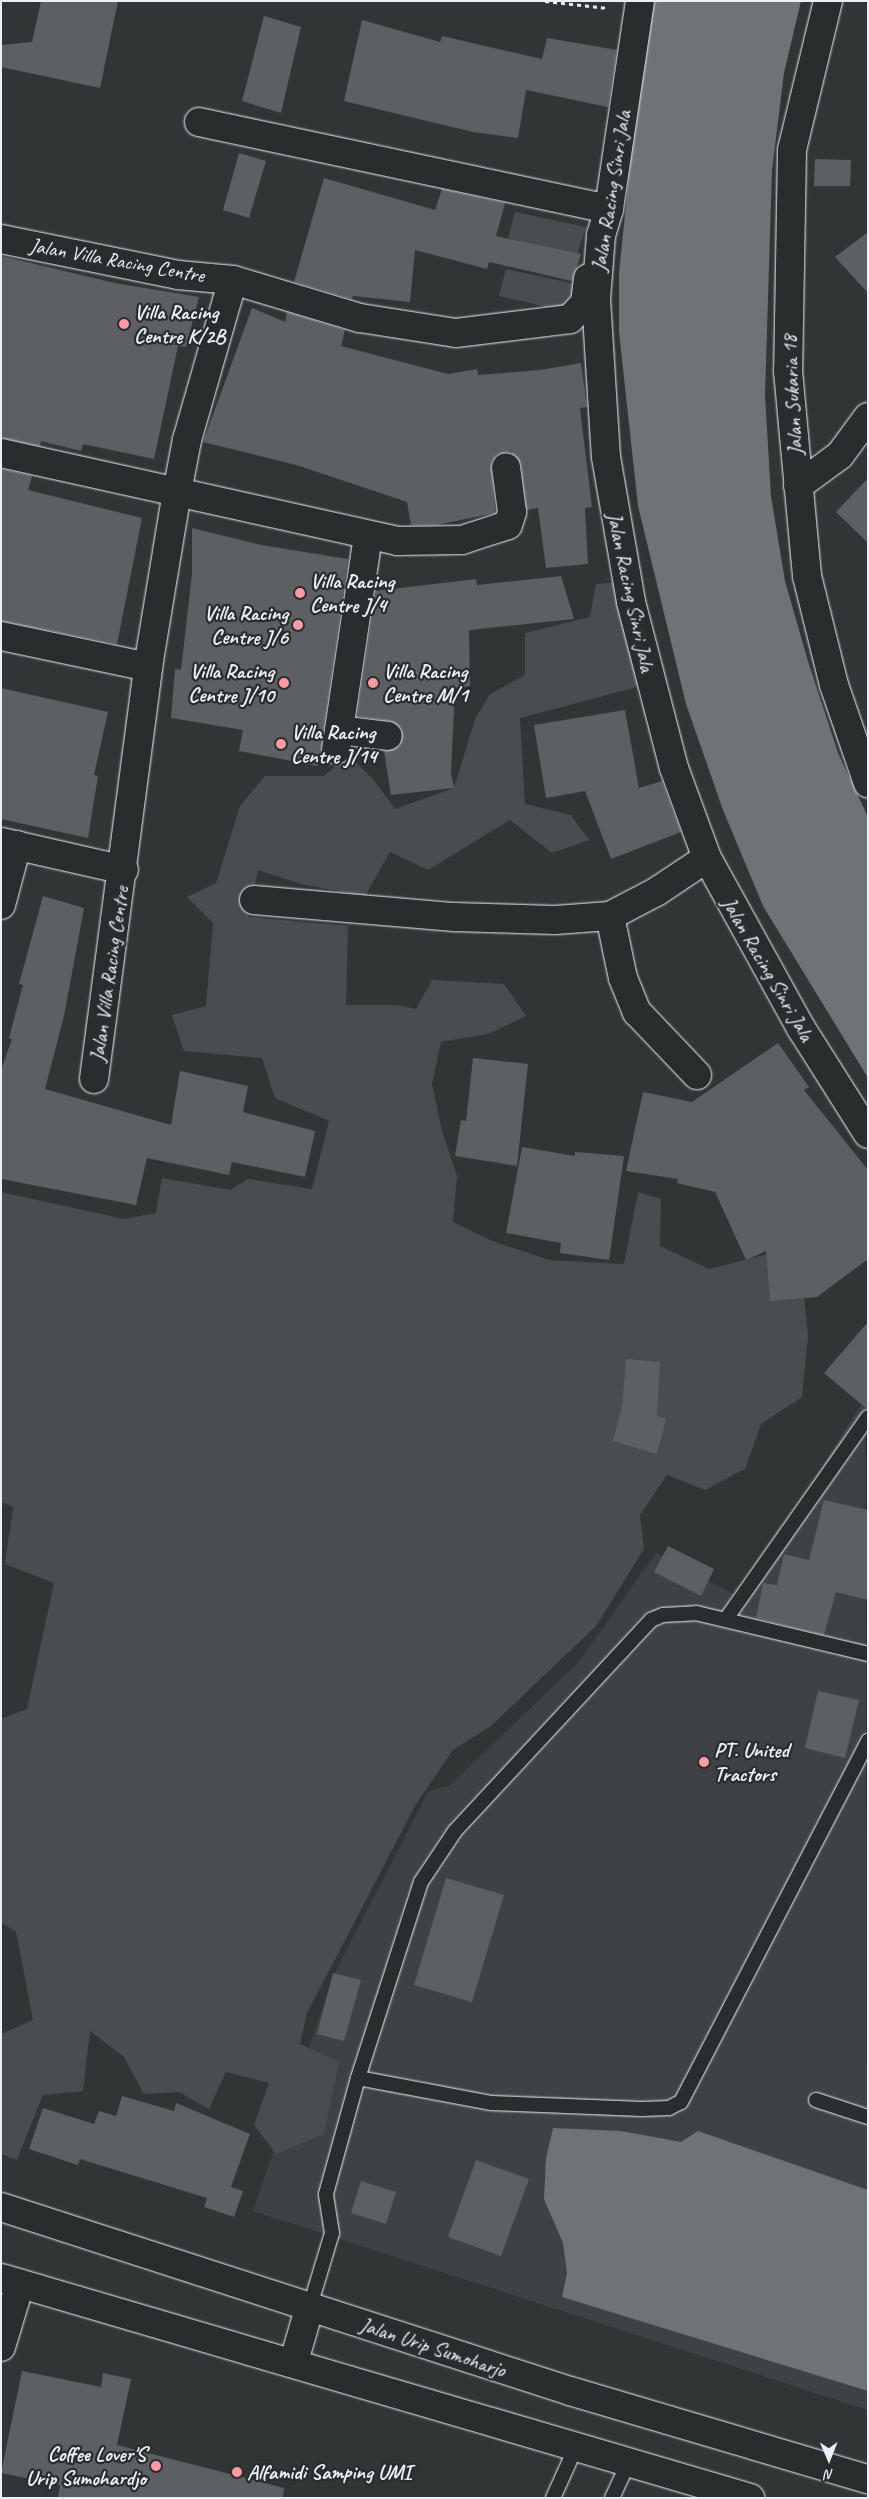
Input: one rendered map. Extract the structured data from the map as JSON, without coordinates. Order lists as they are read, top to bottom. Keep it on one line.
{"streets":{"main road":["Jalan Racing Sinri Jala","Jalan Villa Racing Centre","Jalan Sukaria 18","Jalan Urip Sumoharjo"]},"places":["Villa Racing Centre K/2B","Villa Racing Centre J/4","Villa Racing Centre J/6","Villa Racing Centre J/10","Villa Racing Centre M/1","Villa Racing Centre J/14","PT. United Tractors","Coffee Lover'S Urip Sumohardjo","Alfamidi Samping UMI"],"north":"bottom"}
